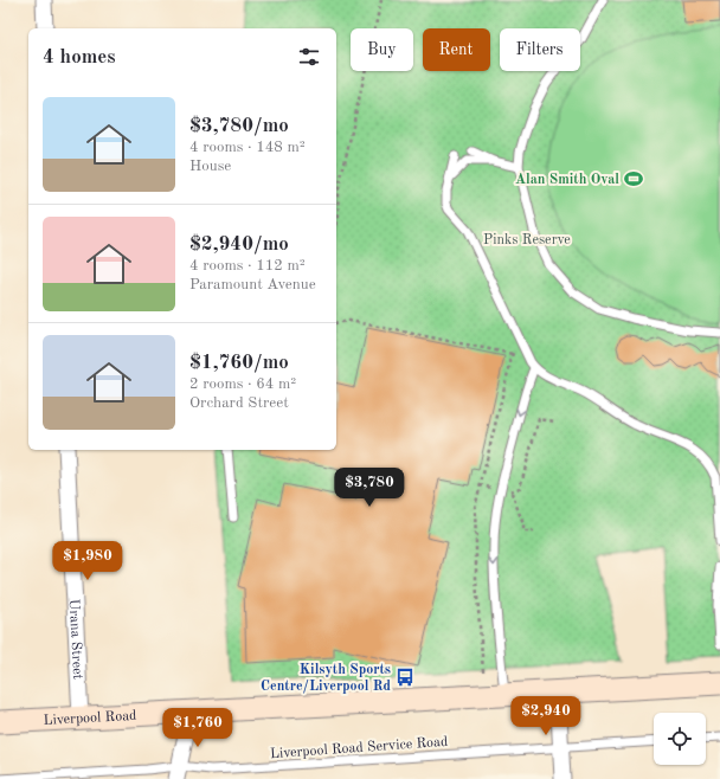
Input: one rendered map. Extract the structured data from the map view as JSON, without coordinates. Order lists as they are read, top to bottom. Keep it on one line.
{"streets":{"main road":["Liverpool Road"],"street":["Urana Street"],"lane":["Liverpool Road Service Road"]},"crossings":[["Urana Street","Liverpool Road"]],"parks":["Pinks Reserve"],"places":{"sports":["Alan Smith Oval"],"bus stop":["Kilsyth Sports Centre/Liverpool Rd"]},"page":{"chip":["Buy","Rent","Filters"],"heading":"4 homes","list":[{"name":"$3,780/mo","note":"4 rooms · 148 m² · House"},{"name":"$2,940/mo","note":"4 rooms · 112 m² · Paramount Avenue"},{"name":"$1,760/mo","note":"2 rooms · 64 m² · Orchard Street"}],"price":["$3,780","$1,980","$2,940","$1,760"]}}
